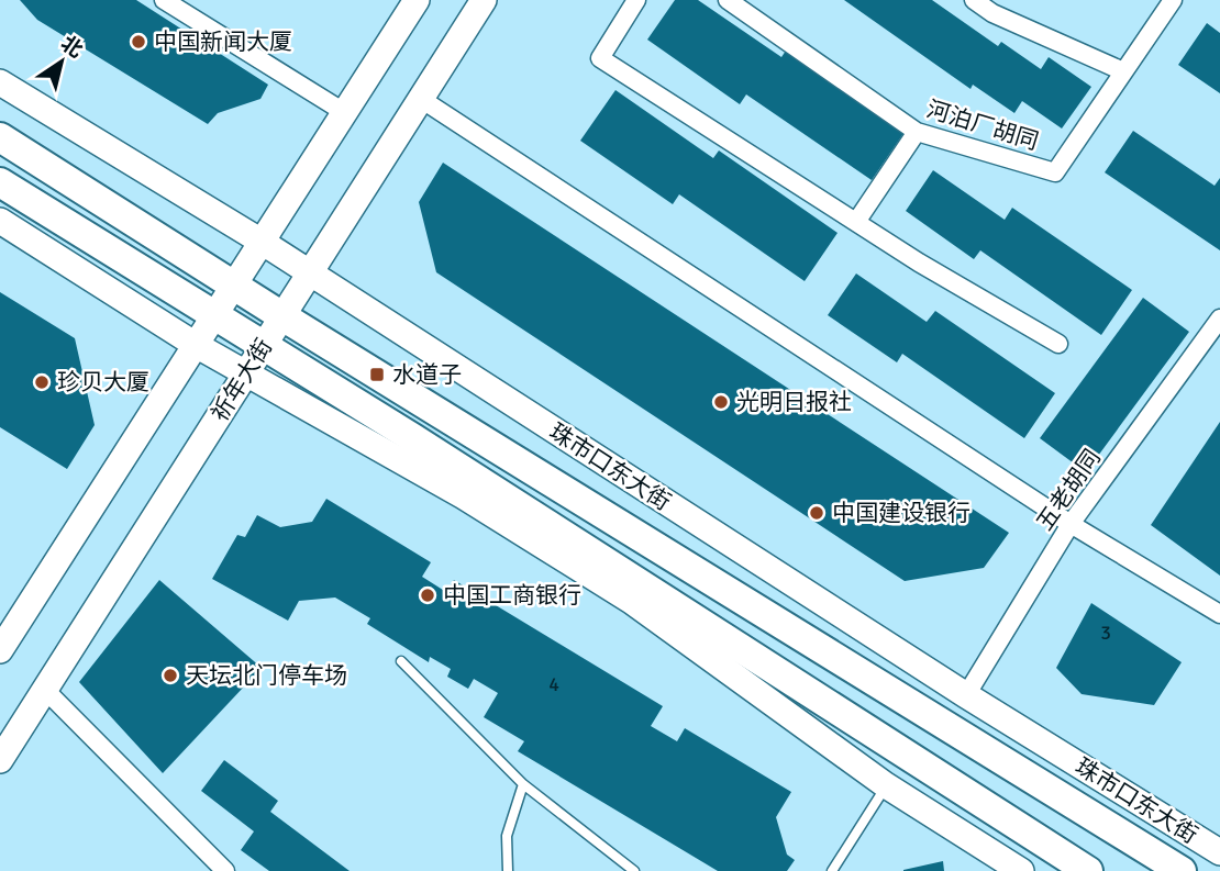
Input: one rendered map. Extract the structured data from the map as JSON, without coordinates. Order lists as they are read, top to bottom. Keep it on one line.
{"streets":{"main road":["珠市口东大街"],"street":["河泊厂胡同","祈年大街","五老胡同"]},"crossings":[["祈年大街","珠市口东大街"],["珠市口东大街","五老胡同"]],"places":{"other":["中国新闻大厦","珍贝大厦","光明日报社","中国建设银行","中国工商银行","天坛北门停车场"],"transit":["水道子"]},"house_numbers":["3","4"],"north":"top right"}
